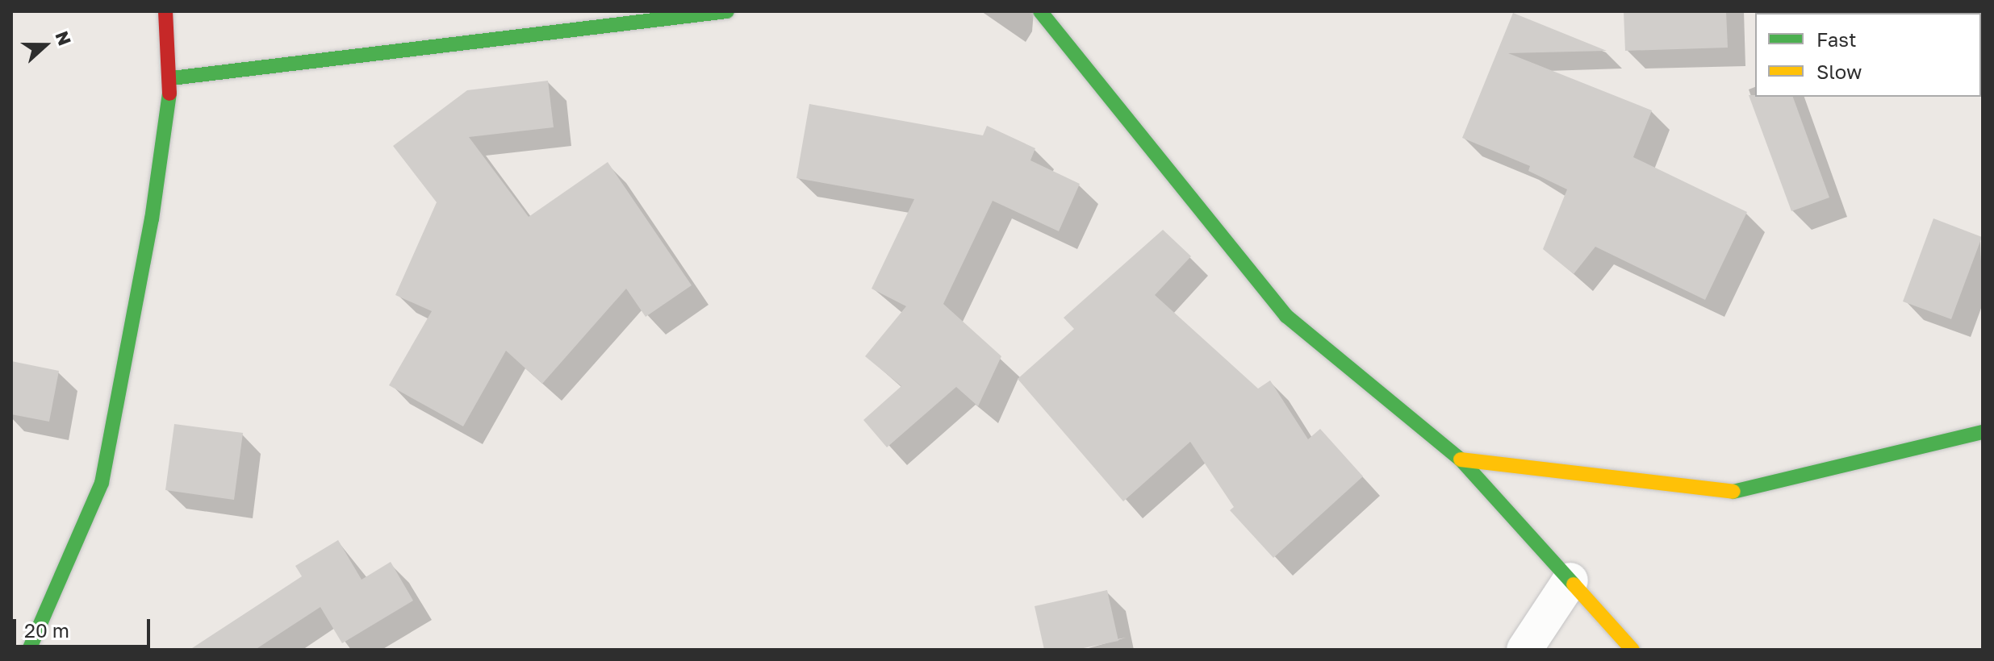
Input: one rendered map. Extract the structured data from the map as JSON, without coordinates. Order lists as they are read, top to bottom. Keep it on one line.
{"legend":["Fast","Slow"],"scale_bar":"20 m","north":"right"}
